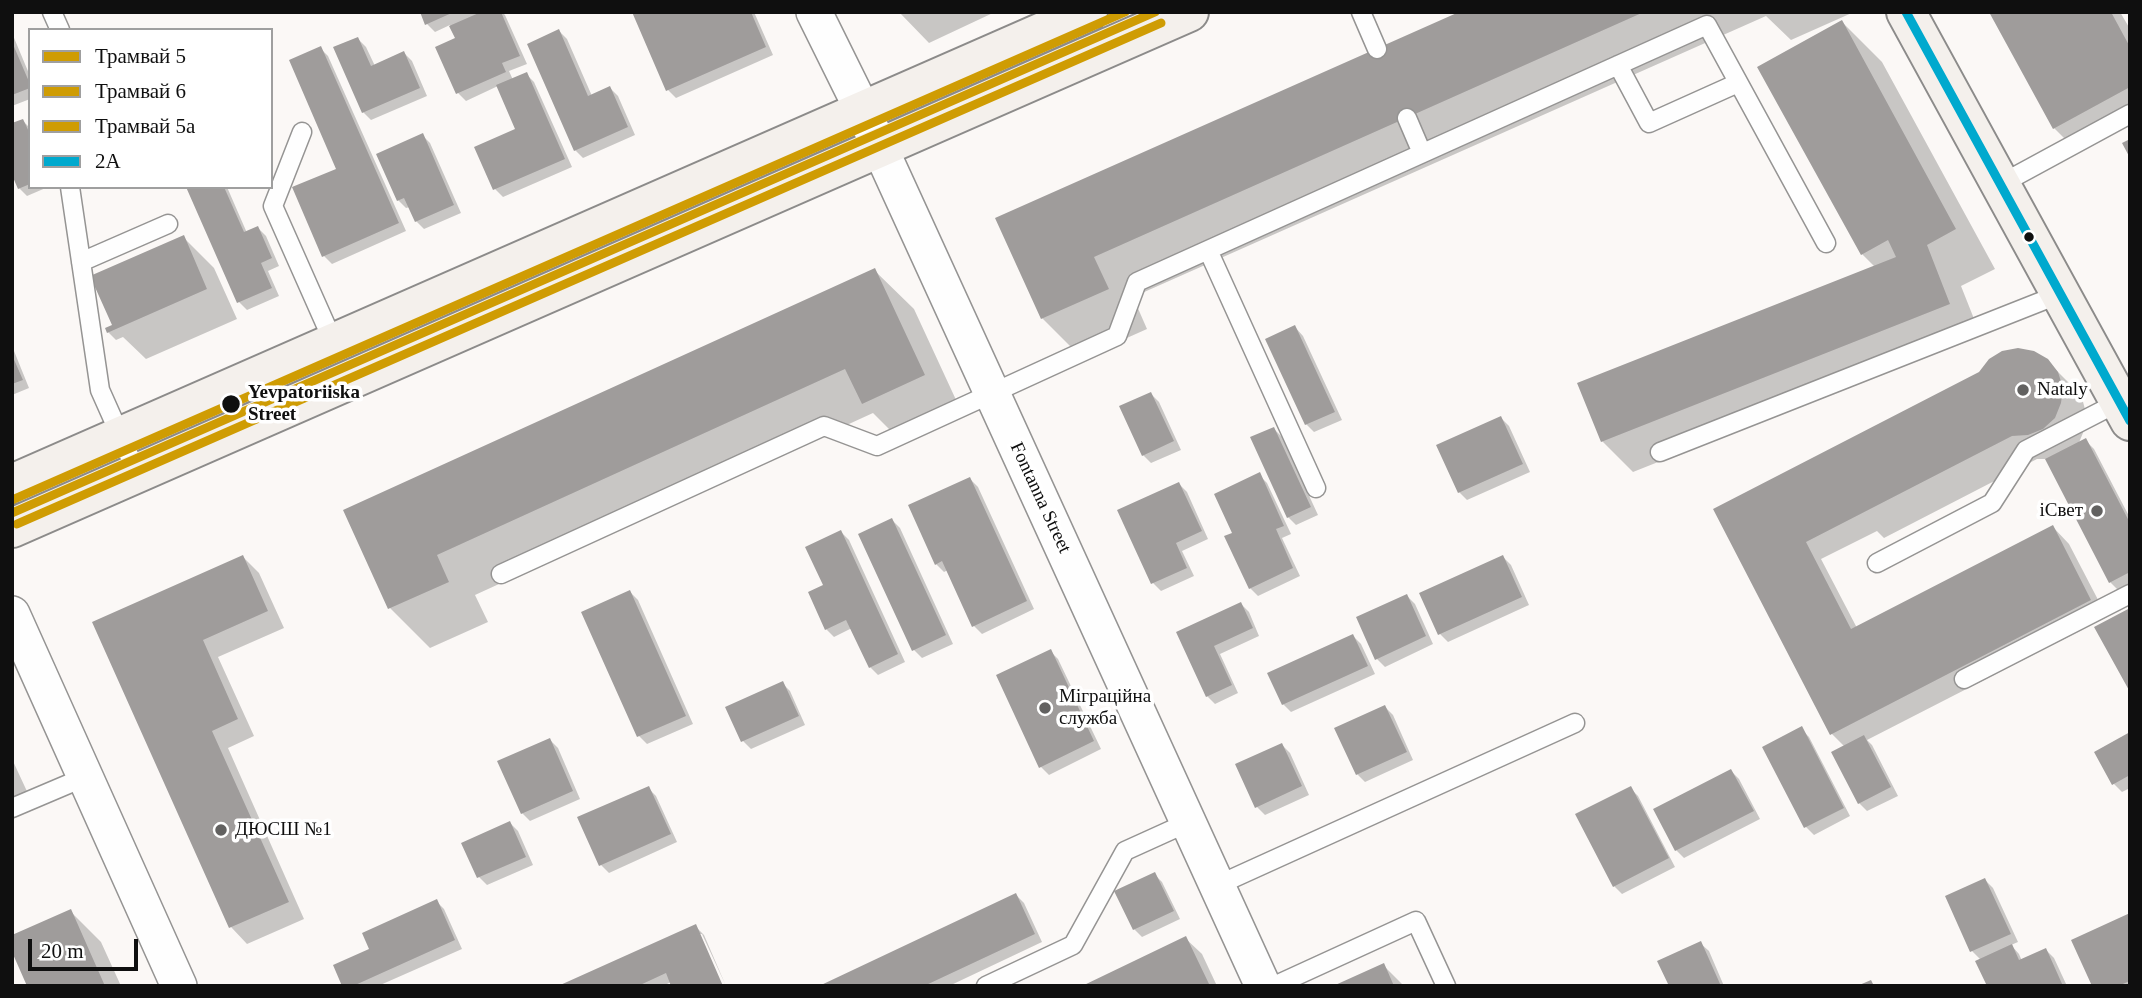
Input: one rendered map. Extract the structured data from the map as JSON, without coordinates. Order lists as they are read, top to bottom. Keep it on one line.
{"streets":{"street":["Fontanna Street"]},"places":["Nataly","Yevpatoriiska Street","iСвет","Міграційна служба","ДЮСШ №1"],"lines":["tram line 5","tram line 5а","transit line 2А","tram line 6"],"legend":["Трамвай 5","Трамвай 6","Трамвай 5а","2А"],"scale_bar":"20 m"}
